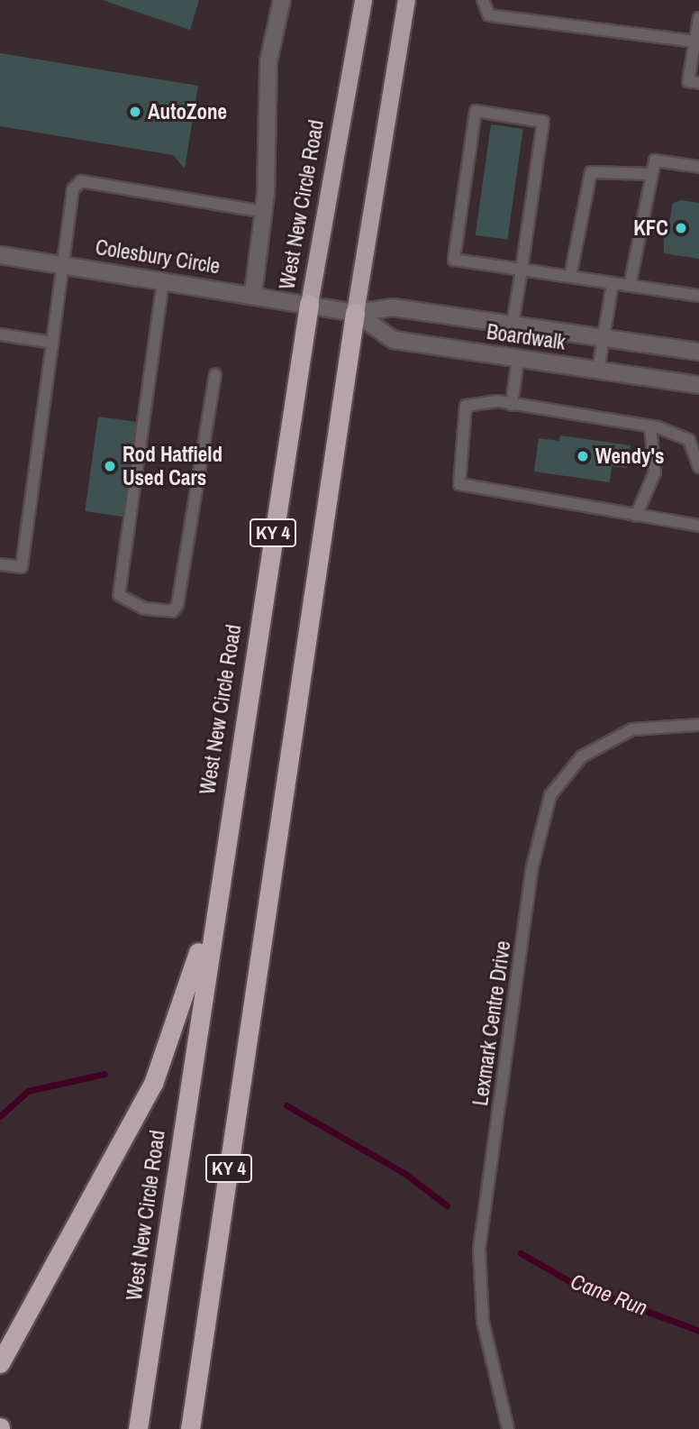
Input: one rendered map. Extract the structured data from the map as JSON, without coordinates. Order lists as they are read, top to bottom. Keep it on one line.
{"streets":{"highway":["West New Circle Road","KY 4"],"street":["Colesbury Circle","Boardwalk"],"lane":["Lexmark Centre Drive"]},"crossings":[["West New Circle Road","Colesbury Circle"],["West New Circle Road","Boardwalk"],["Colesbury Circle","Boardwalk"],["Boardwalk","KY 4"]],"water":["Cane Run"],"places":["AutoZone","KFC","Wendy's","Rod Hatfield Used Cars"]}
